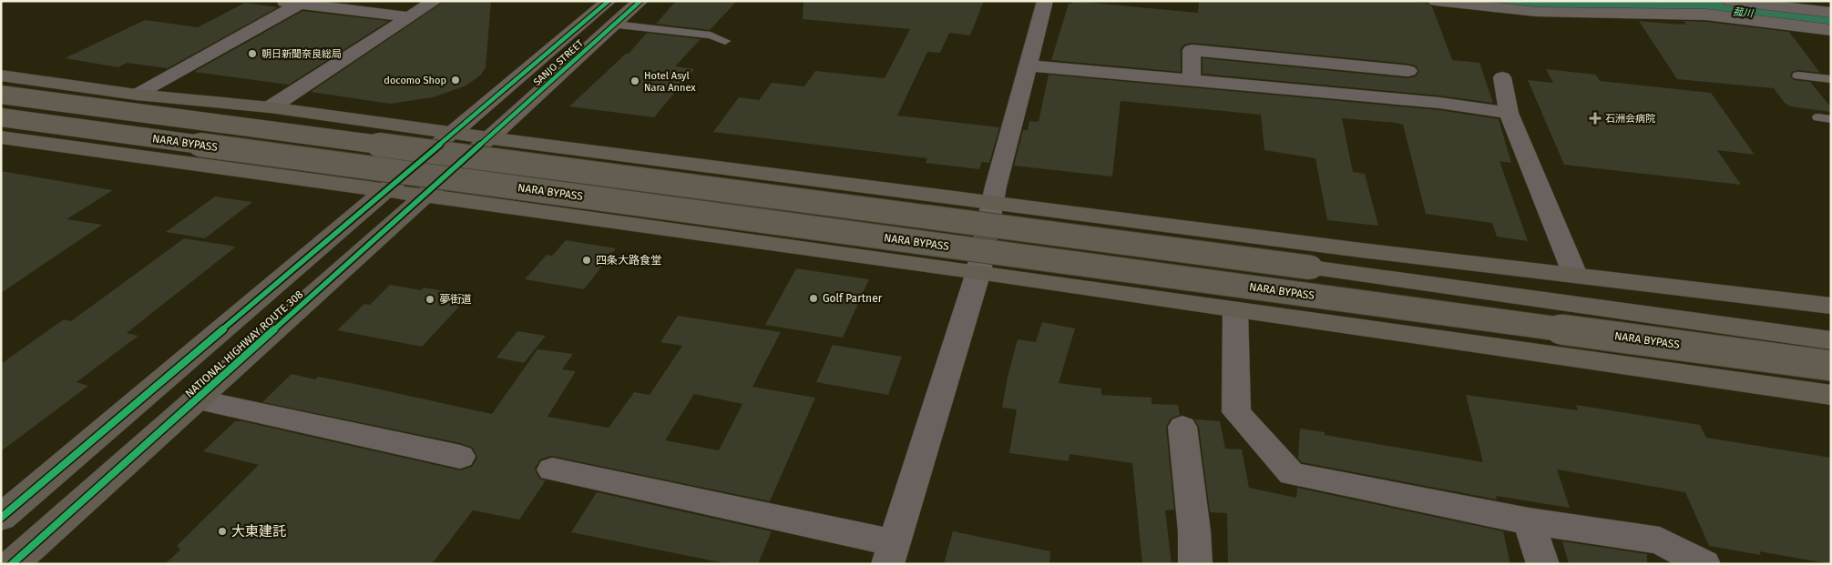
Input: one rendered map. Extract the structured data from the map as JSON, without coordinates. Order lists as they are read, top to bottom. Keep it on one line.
{"streets":{"highway":["NARA BYPASS","NATIONAL HIGHWAY ROUTE 308"],"main road":["SANJO STREET"]},"crossings":[["SANJO STREET","NATIONAL HIGHWAY ROUTE 308"]],"water":["菰川"],"places":{"other":["朝日新聞奈良総局","docomo Shop","Hotel Asyl Nara Annex","四条大路食堂","Golf Partner","夢街道","大東建託"],"health":["石洲会病院"]}}
